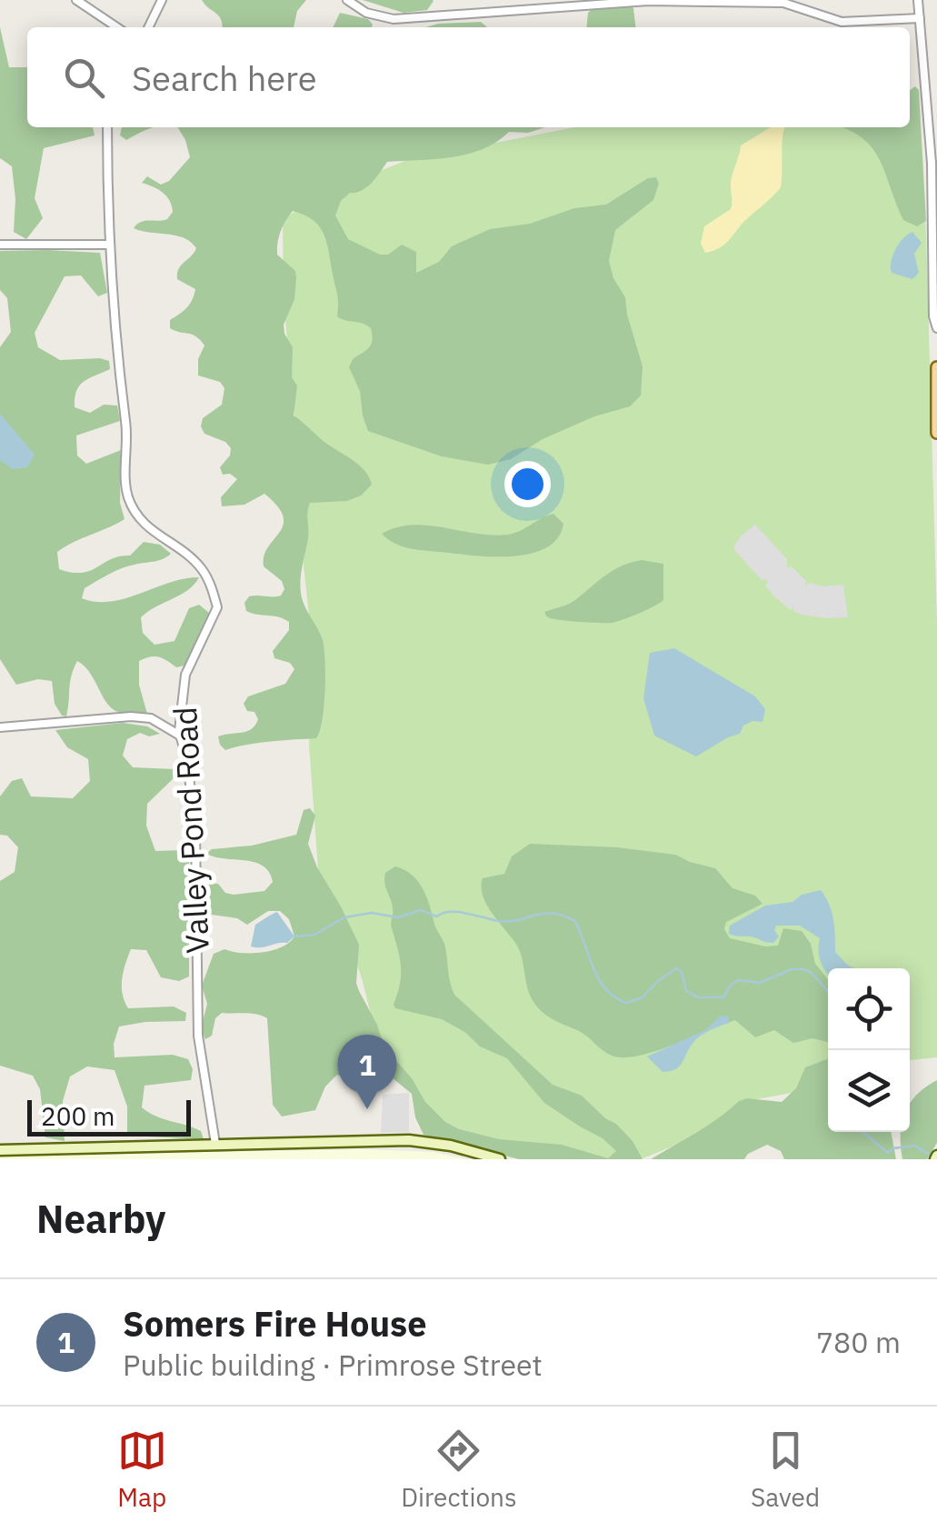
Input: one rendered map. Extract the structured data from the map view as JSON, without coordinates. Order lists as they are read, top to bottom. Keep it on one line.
{"streets":{"street":["Valley Pond Road"]},"scale_bar":"200 m","page":{"search":"Search here","pins":"1","scale":"200 m","heading":"Nearby","list":[{"mark":"1","name":"Somers Fire House","note":"Public building · Primrose Street","value":"780 m"}],"nav":["Map","Directions","Saved"]}}
